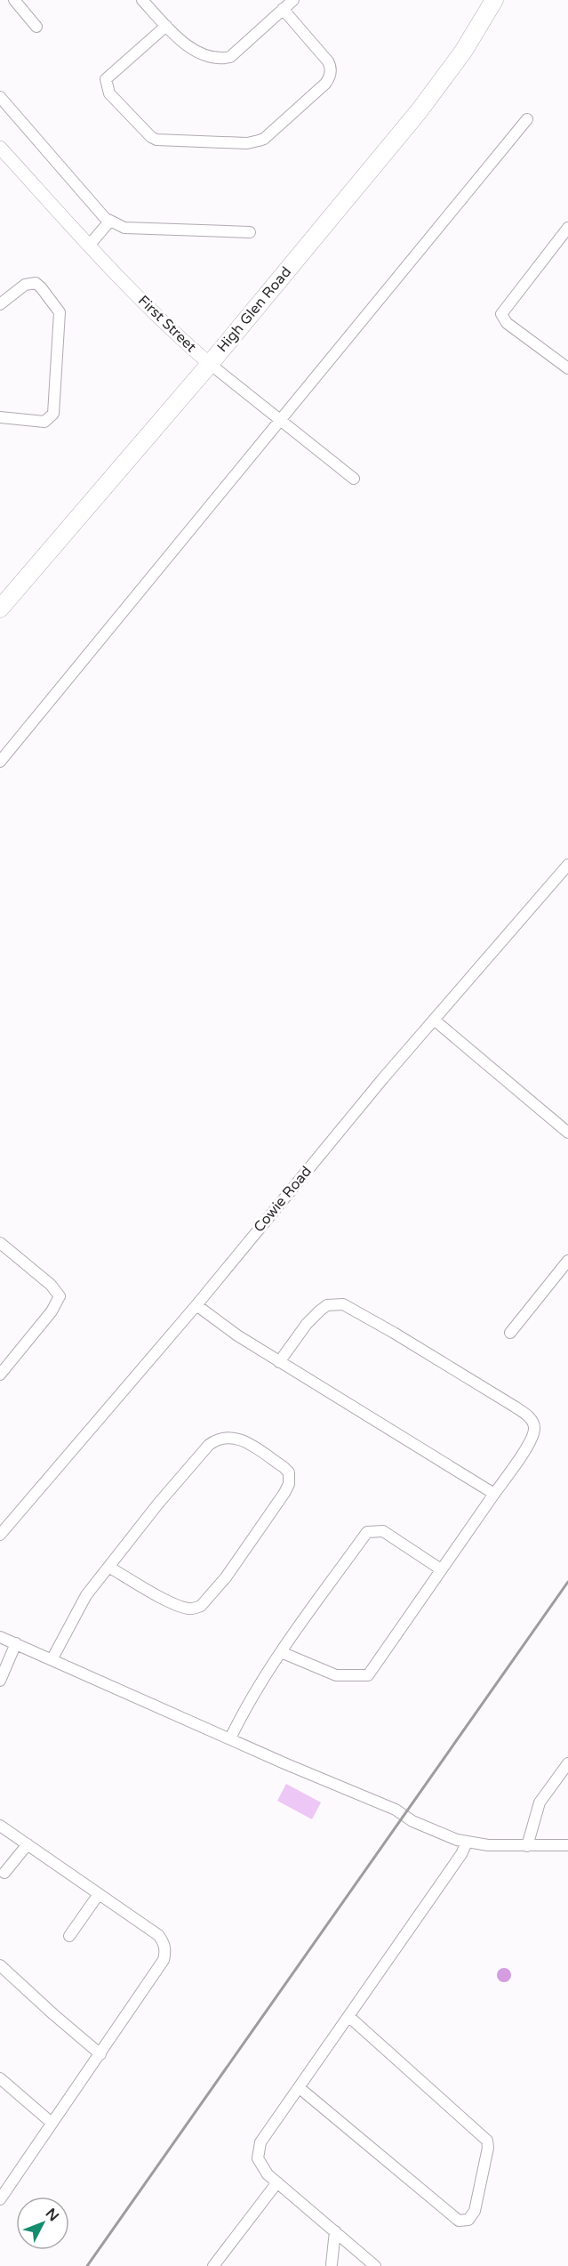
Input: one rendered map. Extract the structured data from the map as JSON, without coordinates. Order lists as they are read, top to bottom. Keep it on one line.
{"streets":{"main road":["High Glen Road"],"street":["First Street","Cowie Road"]},"crossings":[["High Glen Road","First Street"]],"north":"top right"}
